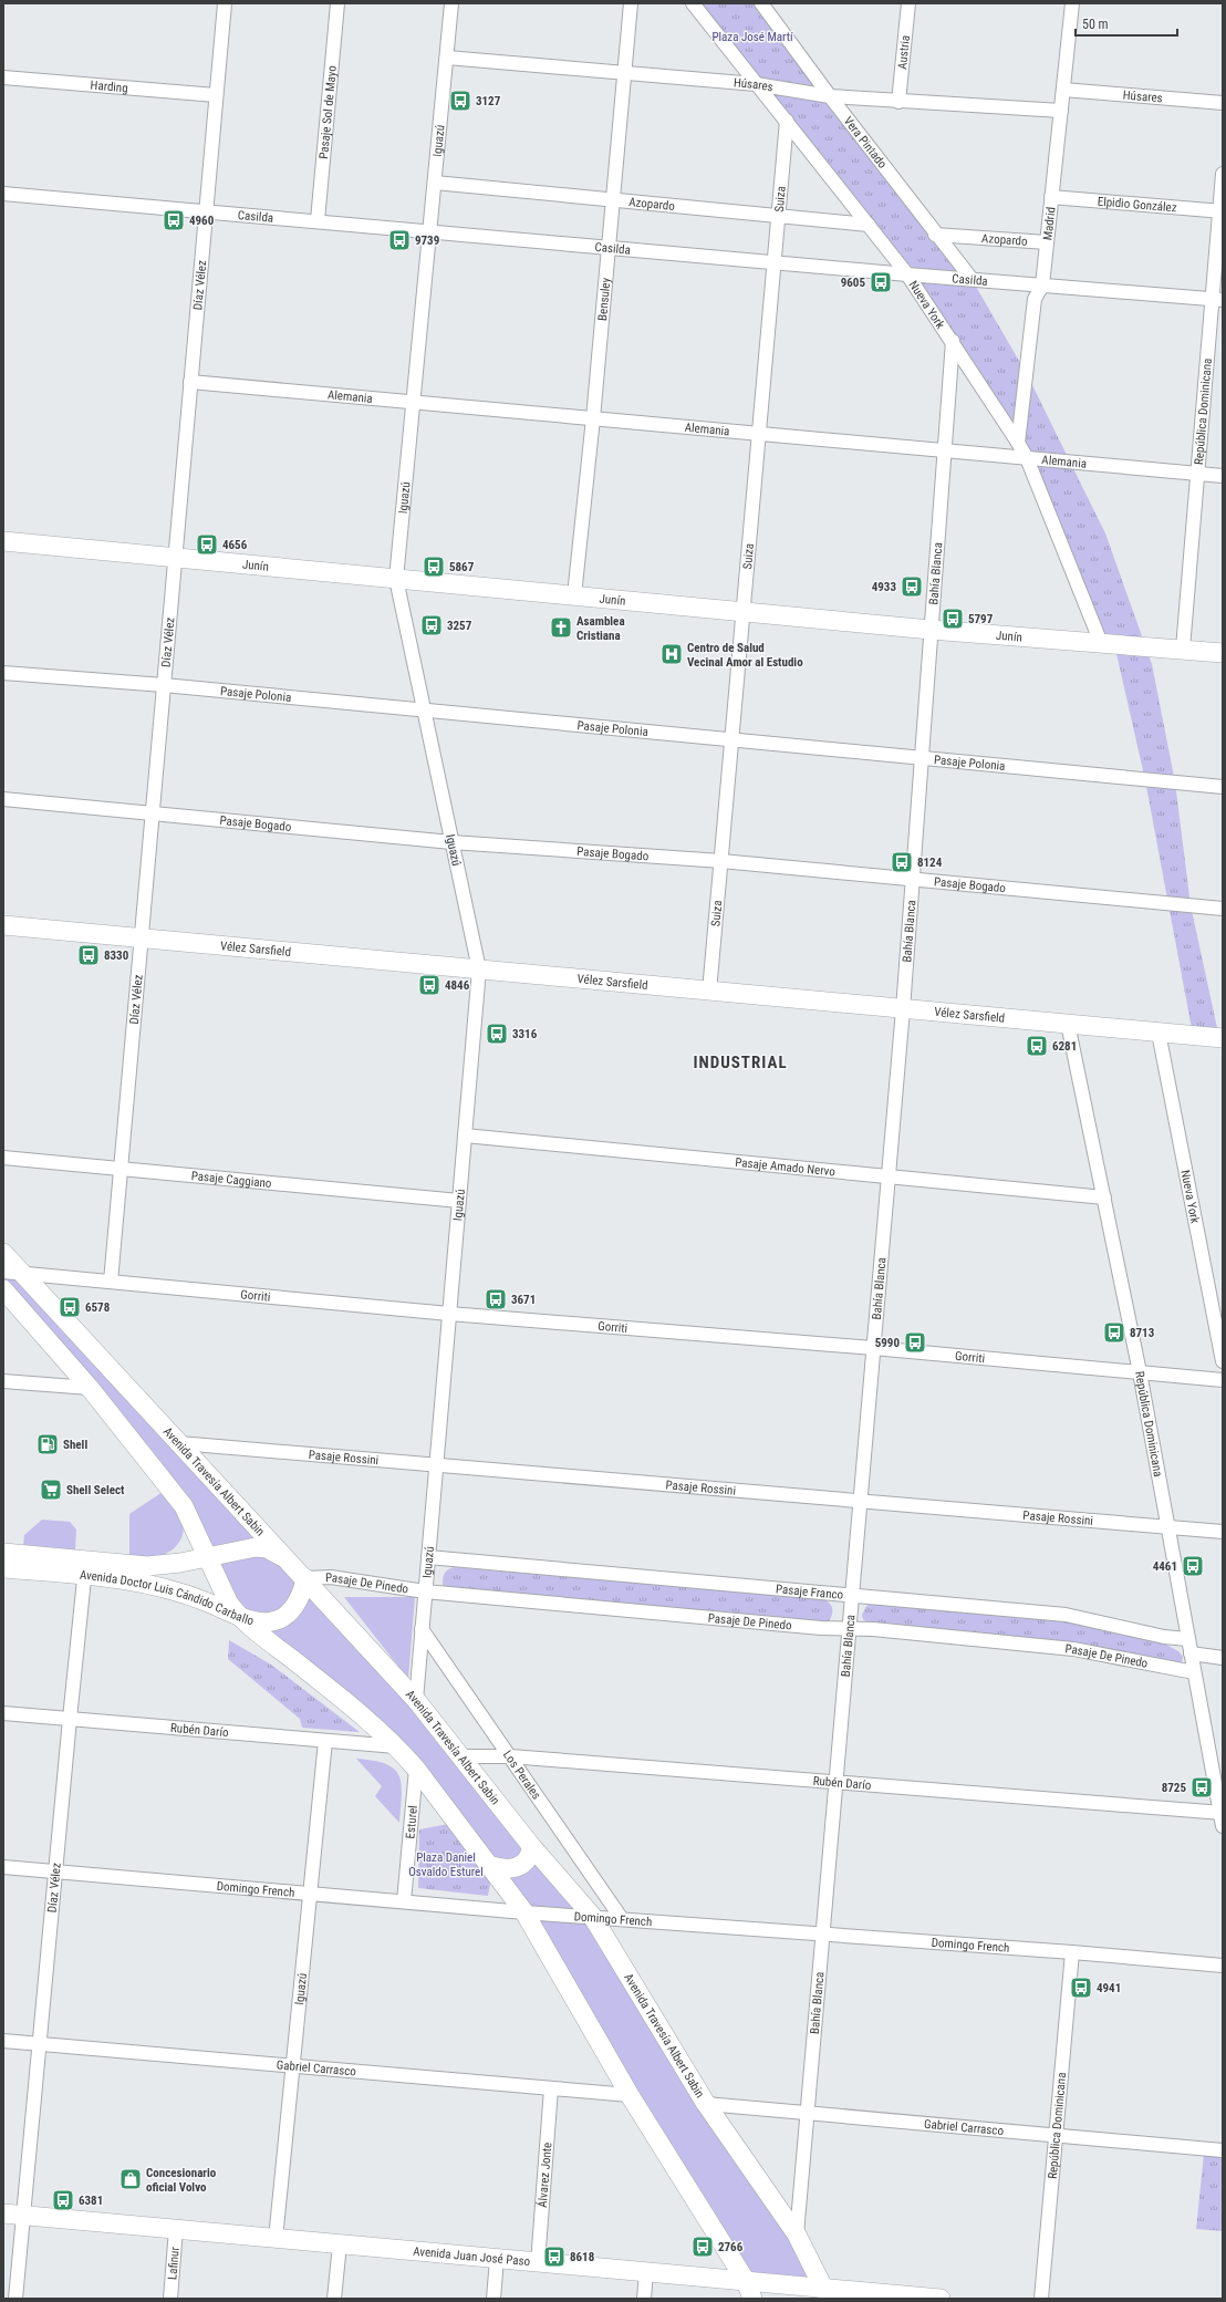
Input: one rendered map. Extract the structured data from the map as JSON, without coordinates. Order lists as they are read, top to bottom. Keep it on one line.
{"streets":{"main road":["Junín","Vélez Sarsfield","Avenida Travesía Albert Sabin","Avenida Doctor Luis Cándido Carballo","Avenida Juan José Paso"],"street":["Austria","Húsares","Harding","Pasaje Sol de Mayo","Iguazú","Vera Pintado","Suiza","Azopardo","Elpidio González","Casilda","Madrid","Díaz Vélez","Bensuley","Nueva York","Alemania","República Dominicana","Bahía Blanca","Pasaje Polonia","Pasaje Bogado","Pasaje Amado Nervo","Pasaje Caggiano","Gorriti","Pasaje Rossini","Pasaje De Pinedo","Pasaje Franco","Rubén Darío","Los Perales","Esturel","Domingo French","Gabriel Carrasco","Álvarez Jonte","Lafinur"]},"crossings":[["Austria","Húsares"],["Húsares","Iguazú"],["Húsares","Vera Pintado"],["Húsares","Madrid"],["Húsares","Bensuley"],["Húsares","Nueva York"],["Harding","Díaz Vélez"],["Pasaje Sol de Mayo","Casilda"],["Iguazú","Azopardo"],["Iguazú","Casilda"],["Iguazú","Alemania"],["Iguazú","Junín"],["Iguazú","Pasaje Polonia"],["Iguazú","Pasaje Bogado"],["Iguazú","Vélez Sarsfield"],["Iguazú","Pasaje Amado Nervo"],["Iguazú","Pasaje Caggiano"],["Iguazú","Gorriti"],["Iguazú","Pasaje Rossini"],["Iguazú","Avenida Travesía Albert Sabin"],["Iguazú","Pasaje De Pinedo"],["Iguazú","Pasaje Franco"],["Iguazú","Rubén Darío"],["Iguazú","Los Perales"],["Iguazú","Domingo French"],["Iguazú","Gabriel Carrasco"],["Iguazú","Avenida Juan José Paso"],["Vera Pintado","Azopardo"],["Vera Pintado","Casilda"],["Suiza","Azopardo"],["Suiza","Casilda"],["Suiza","Nueva York"],["Suiza","Alemania"],["Suiza","Junín"],["Suiza","Pasaje Polonia"],["Suiza","Pasaje Bogado"],["Suiza","Vélez Sarsfield"],["Azopardo","Madrid"],["Azopardo","Bensuley"],["Azopardo","Nueva York"],["Elpidio González","Madrid"],["Elpidio González","República Dominicana"],["Casilda","Madrid"],["Casilda","Díaz Vélez"],["Casilda","Bensuley"],["Casilda","Nueva York"],["Casilda","República Dominicana"],["Madrid","Nueva York"],["Díaz Vélez","Alemania"],["Díaz Vélez","Junín"],["Díaz Vélez","Pasaje Polonia"],["Díaz Vélez","Pasaje Bogado"],["Díaz Vélez","Vélez Sarsfield"],["Díaz Vélez","Pasaje Caggiano"],["Díaz Vélez","Gorriti"],["Díaz Vélez","Avenida Doctor Luis Cándido Carballo"],["Díaz Vélez","Rubén Darío"],["Díaz Vélez","Domingo French"],["Díaz Vélez","Gabriel Carrasco"],["Díaz Vélez","Avenida Juan José Paso"],["Bensuley","Alemania"],["Bensuley","Junín"],["Nueva York","Alemania"],["Nueva York","Junín"],["Nueva York","Bahía Blanca"],["Nueva York","Vélez Sarsfield"],["Alemania","República Dominicana"],["Alemania","Bahía Blanca"],["República Dominicana","Junín"],["República Dominicana","Vélez Sarsfield"],["República Dominicana","Pasaje Amado Nervo"],["República Dominicana","Gorriti"],["República Dominicana","Pasaje Rossini"],["República Dominicana","Pasaje De Pinedo"],["República Dominicana","Pasaje Franco"],["República Dominicana","Rubén Darío"],["República Dominicana","Domingo French"],["República Dominicana","Gabriel Carrasco"],["Junín","Bahía Blanca"],["Bahía Blanca","Pasaje Polonia"],["Bahía Blanca","Pasaje Bogado"],["Bahía Blanca","Vélez Sarsfield"],["Bahía Blanca","Pasaje Amado Nervo"],["Bahía Blanca","Gorriti"],["Bahía Blanca","Pasaje Rossini"],["Bahía Blanca","Avenida Travesía Albert Sabin"],["Bahía Blanca","Pasaje De Pinedo"],["Bahía Blanca","Pasaje Franco"],["Bahía Blanca","Rubén Darío"],["Bahía Blanca","Domingo French"],["Bahía Blanca","Gabriel Carrasco"],["Gorriti","Avenida Travesía Albert Sabin"],["Pasaje Rossini","Avenida Travesía Albert Sabin"],["Avenida Travesía Albert Sabin","Pasaje De Pinedo"],["Avenida Travesía Albert Sabin","Avenida Doctor Luis Cándido Carballo"],["Avenida Travesía Albert Sabin","Rubén Darío"],["Avenida Travesía Albert Sabin","Domingo French"],["Avenida Travesía Albert Sabin","Gabriel Carrasco"],["Avenida Travesía Albert Sabin","Avenida Juan José Paso"],["Pasaje De Pinedo","Avenida Doctor Luis Cándido Carballo"],["Rubén Darío","Los Perales"],["Los Perales","Domingo French"],["Esturel","Domingo French"],["Gabriel Carrasco","Álvarez Jonte"],["Álvarez Jonte","Avenida Juan José Paso"],["Avenida Juan José Paso","Lafinur"]],"districts":["INDUSTRIAL"],"parks":["Plaza José Martí","Plaza Daniel Osvaldo Esturel"],"places":{"bus stop":["3127","4960","9739","9605","4656","5867","4933","5797","3257","8124","8330","4846","3316","6281","3671","6578","8713","5990","4461","8725","4941","6381","2766","8618"],"church":["Asamblea Cristiana"],"hospital":["Centro de Salud Vecinal Amor al Estudio"],"fuel station":["Shell"],"supermarket":["Shell Select"],"shop":["Concesionario oficial Volvo"]},"scale_bar":"50 m"}
